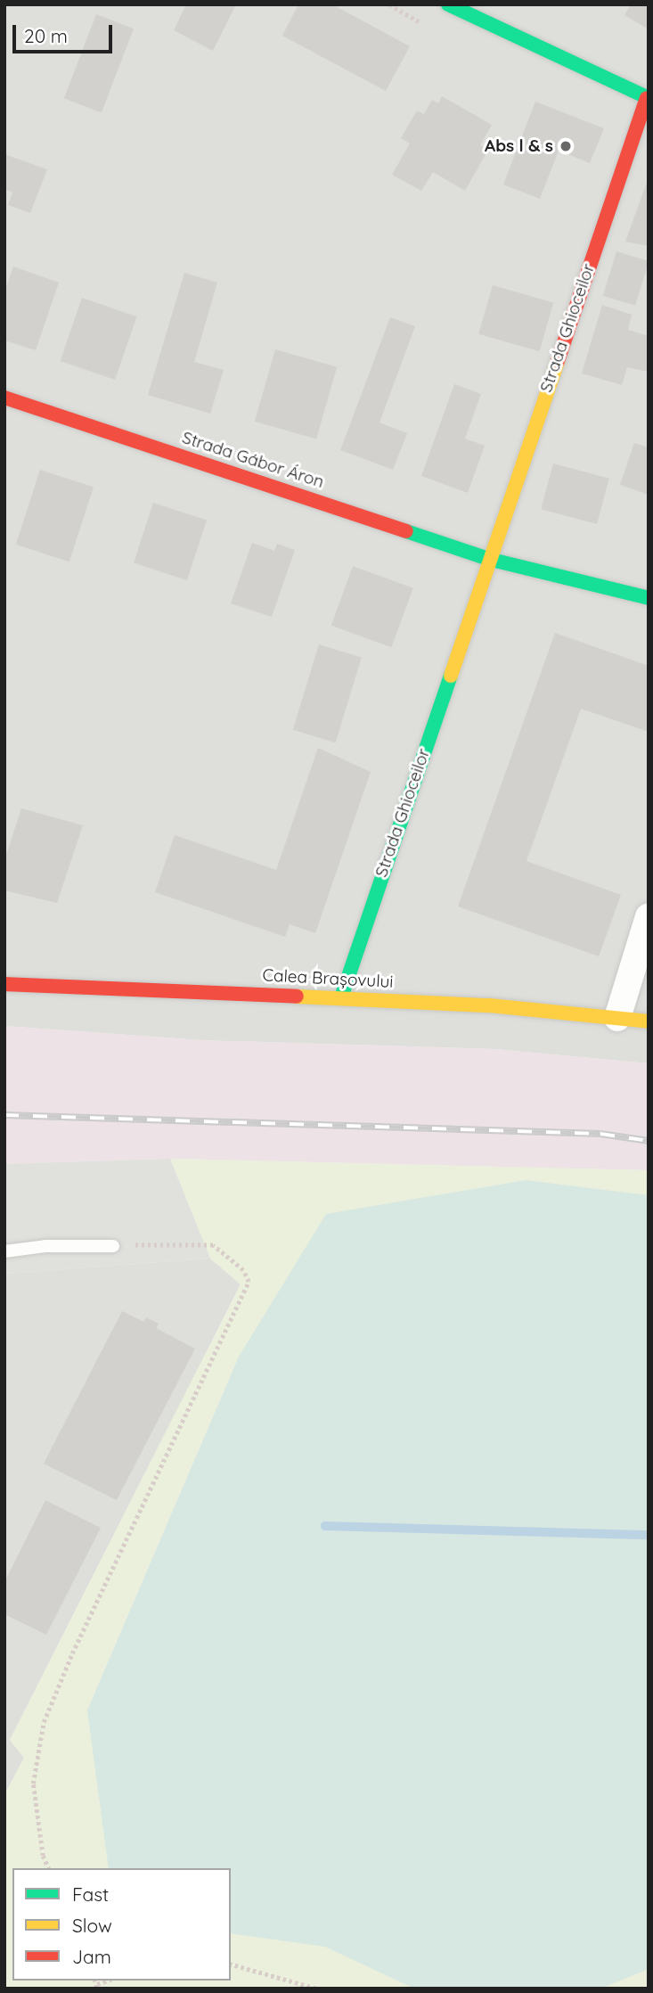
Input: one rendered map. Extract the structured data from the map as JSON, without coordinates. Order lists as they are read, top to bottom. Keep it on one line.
{"streets":{"street":["Strada Ghioceilor","Strada Gábor Áron","Calea Brașovului"]},"crossings":[["Strada Ghioceilor","Strada Gábor Áron"],["Strada Ghioceilor","Calea Brașovului"]],"places":["Abs l & s"],"legend":["Fast","Slow","Jam"],"scale_bar":"20 m"}
